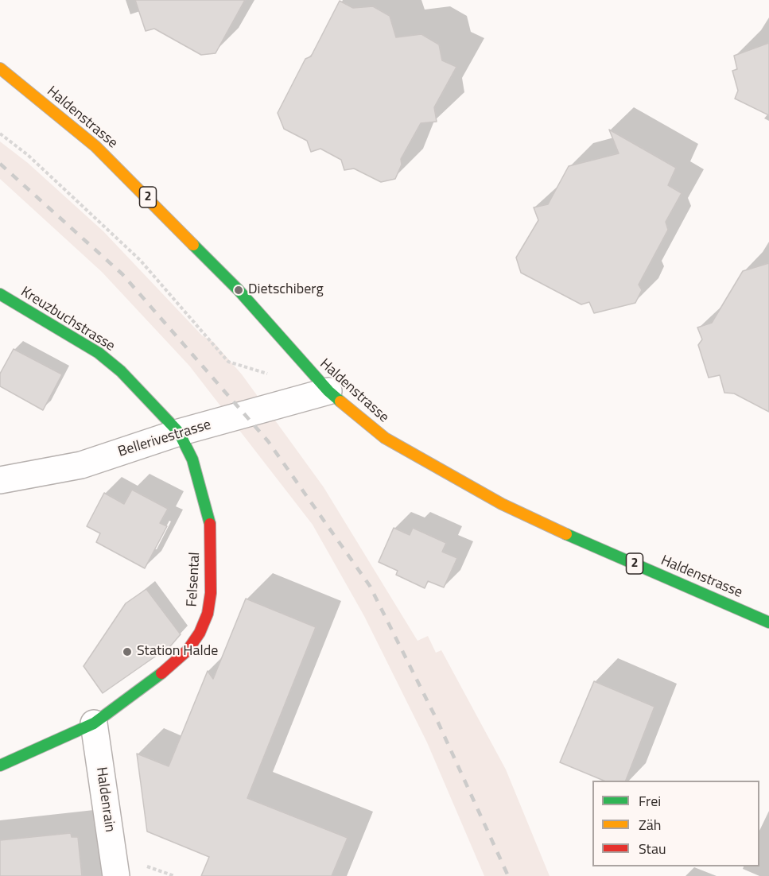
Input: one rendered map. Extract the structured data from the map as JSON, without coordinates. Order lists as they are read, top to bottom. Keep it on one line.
{"streets":{"main road":["Haldenstrasse","2","Kreuzbuchstrasse","Felsental"],"street":["Bellerivestrasse","Haldenrain"]},"crossings":[["Haldenstrasse","Bellerivestrasse"],["Kreuzbuchstrasse","Bellerivestrasse"],["Kreuzbuchstrasse","Felsental"],["Bellerivestrasse","Felsental"],["Felsental","Haldenrain"]],"places":["Dietschiberg","Station Halde"],"legend":["Frei","Zäh","Stau"]}
